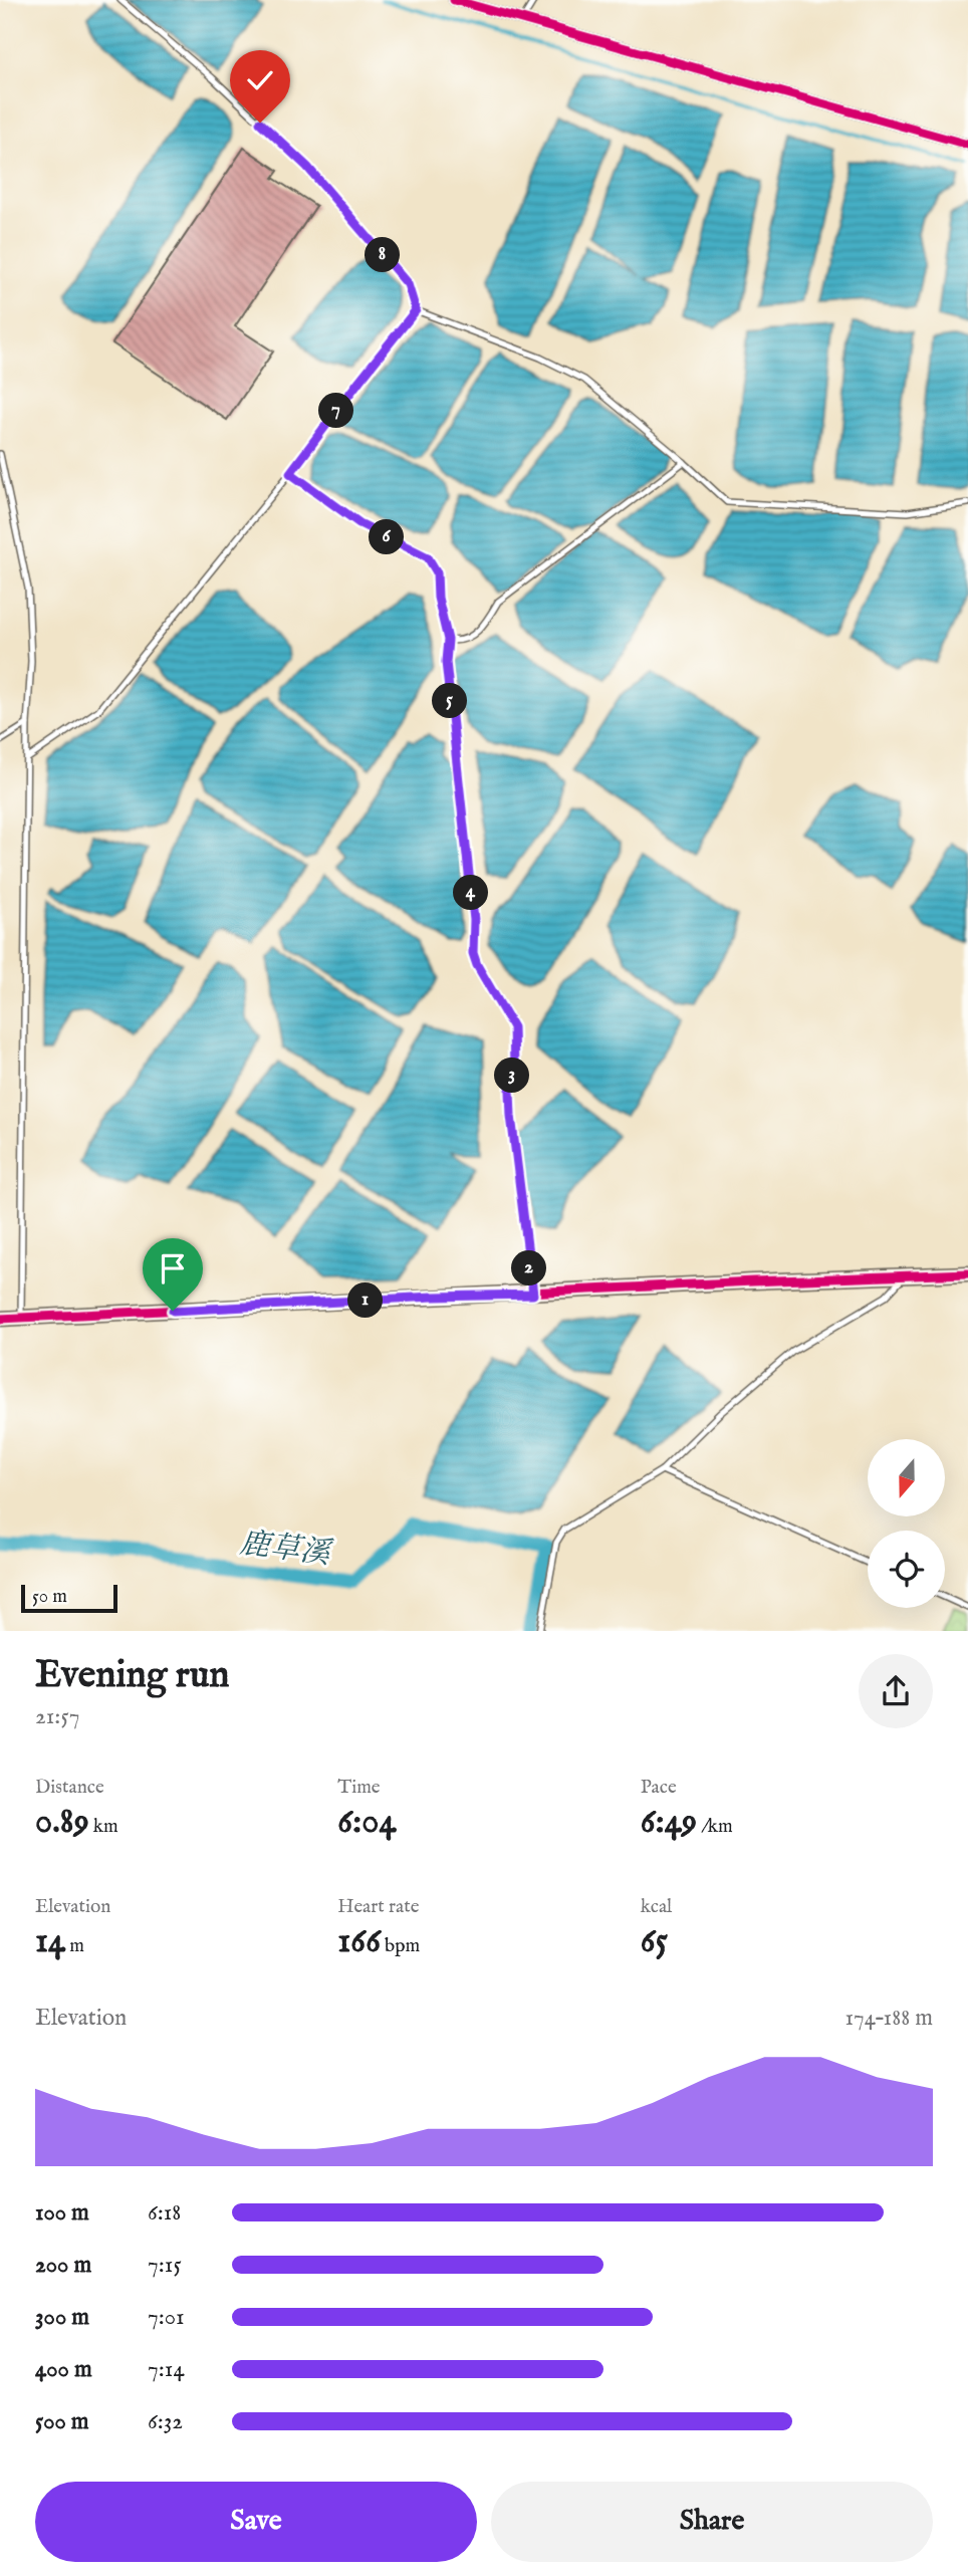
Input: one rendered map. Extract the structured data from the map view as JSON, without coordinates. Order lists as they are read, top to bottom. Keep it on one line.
{"water":["鹿草溪"],"scale_bar":"50 m","north":"bottom","page":{"pins":["8","7","6","5","4","3","2","1"],"scale":"50 m","heading":["Evening run","21:57"],"stats":[["Distance","0.89 km"],["Time","6:04"],["Pace","6:49 /km"],["Elevation","14 m"],["Heart rate","166 bpm"],["kcal","65"]],"chart":["Elevation","174–188 m"],"list":[{"name":"100 m","note":"6:18"},{"name":"200 m","note":"7:15"},{"name":"300 m","note":"7:01"},{"name":"400 m","note":"7:14"},{"name":"500 m","note":"6:32"}],"buttons":["Save","Share"]}}
